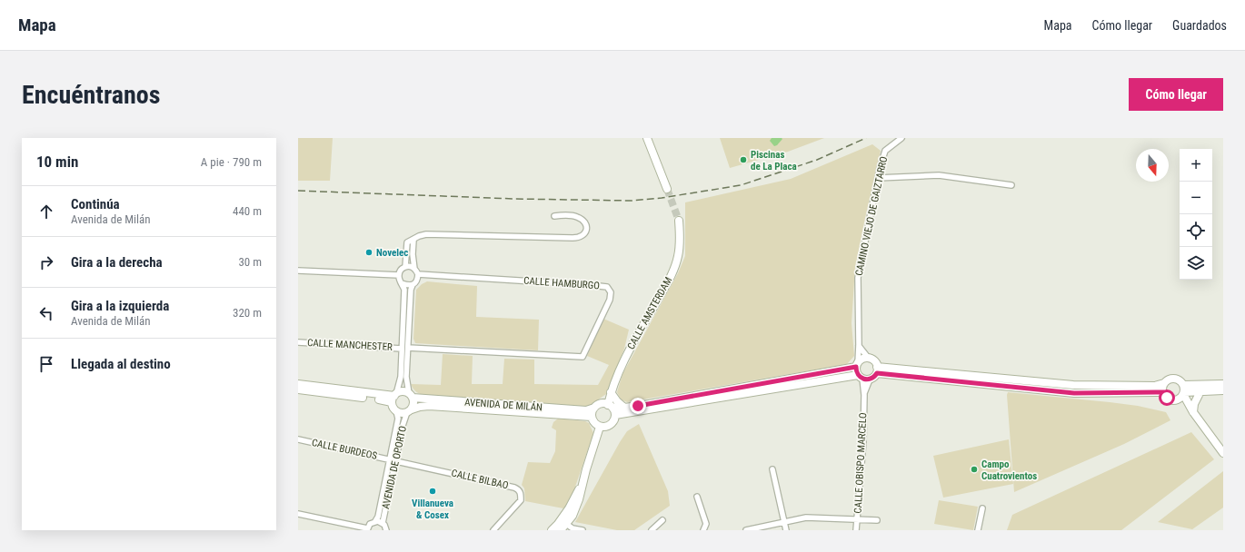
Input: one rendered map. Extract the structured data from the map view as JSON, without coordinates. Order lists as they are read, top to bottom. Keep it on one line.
{"streets":{"street":["CAMINO VIEJO DE GAIZTARRO","CALLE HAMBURGO","CALLE AMSTERDAM","CALLE MANCHESTER","AVENIDA DE MILÁN","CALLE BURDEOS","CALLE OBISPO MARCELO","AVENIDA DE OPORTO","CALLE BILBAO"]},"crossings":[["CAMINO VIEJO DE GAIZTARRO","CALLE OBISPO MARCELO"],["CALLE AMSTERDAM","AVENIDA DE MILÁN"],["AVENIDA DE MILÁN","AVENIDA DE OPORTO"],["CALLE BURDEOS","AVENIDA DE OPORTO"],["CALLE BURDEOS","CALLE BILBAO"],["AVENIDA DE OPORTO","CALLE BILBAO"]],"places":["Piscinas de La Placa","Novelec","Campo Cuatrovientos","Villanueva & Cosex"],"north":"bottom","page":{"header":"Mapa","nav":["Mapa","Cómo llegar","Guardados"],"buttons":"Cómo llegar","title":"Encuéntranos","heading":["10 min","A pie · 790 m"],"map_buttons":["+","−"],"list":[["Continúa","Avenida de Milán","440 m"],["Gira a la derecha","30 m"],["Gira a la izquierda","Avenida de Milán","320 m"],"Llegada al destino"]}}
